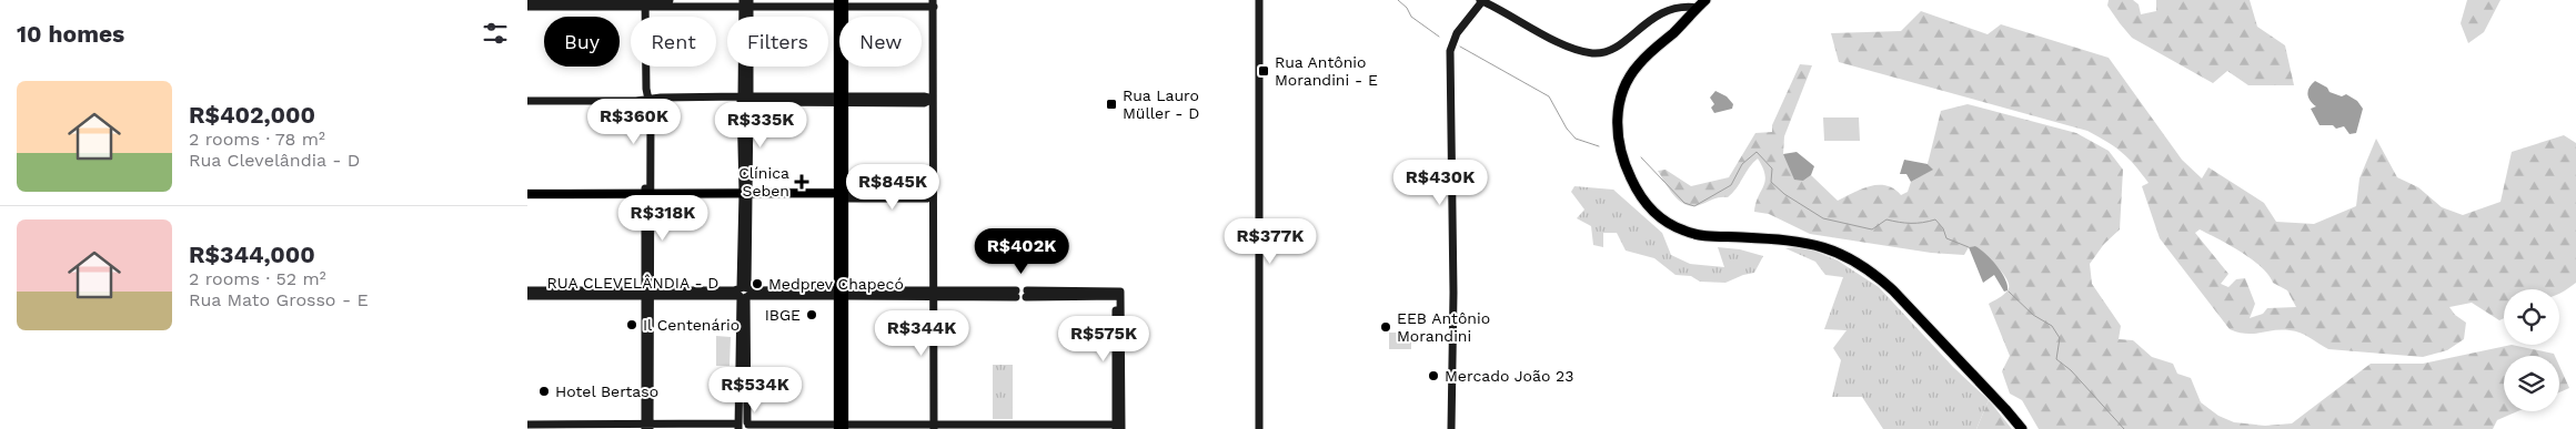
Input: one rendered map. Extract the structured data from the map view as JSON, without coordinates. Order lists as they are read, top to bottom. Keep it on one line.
{"streets":{"street":["RUA CLEVELÂNDIA - D"]},"places":{"transit":["Rua Antônio Morandini - E","Rua Lauro Müller - D"],"health":["Clínica Seben"],"other":["Medprev Chapecó","IBGE","Il Centenário","EEB Antônio Morandini","Mercado João 23","Hotel Bertaso"]},"page":{"heading":"10 homes","chip":["Buy","Rent","Filters","New"],"list":[{"name":"R$402,000","note":"2 rooms · 78 m² · Rua Clevelândia - D"},{"name":"R$344,000","note":"2 rooms · 52 m² · Rua Mato Grosso - E"}],"price":["R$360K","R$335K","R$430K","R$845K","R$318K","R$377K","R$402K","R$344K","R$575K","R$534K"]}}
